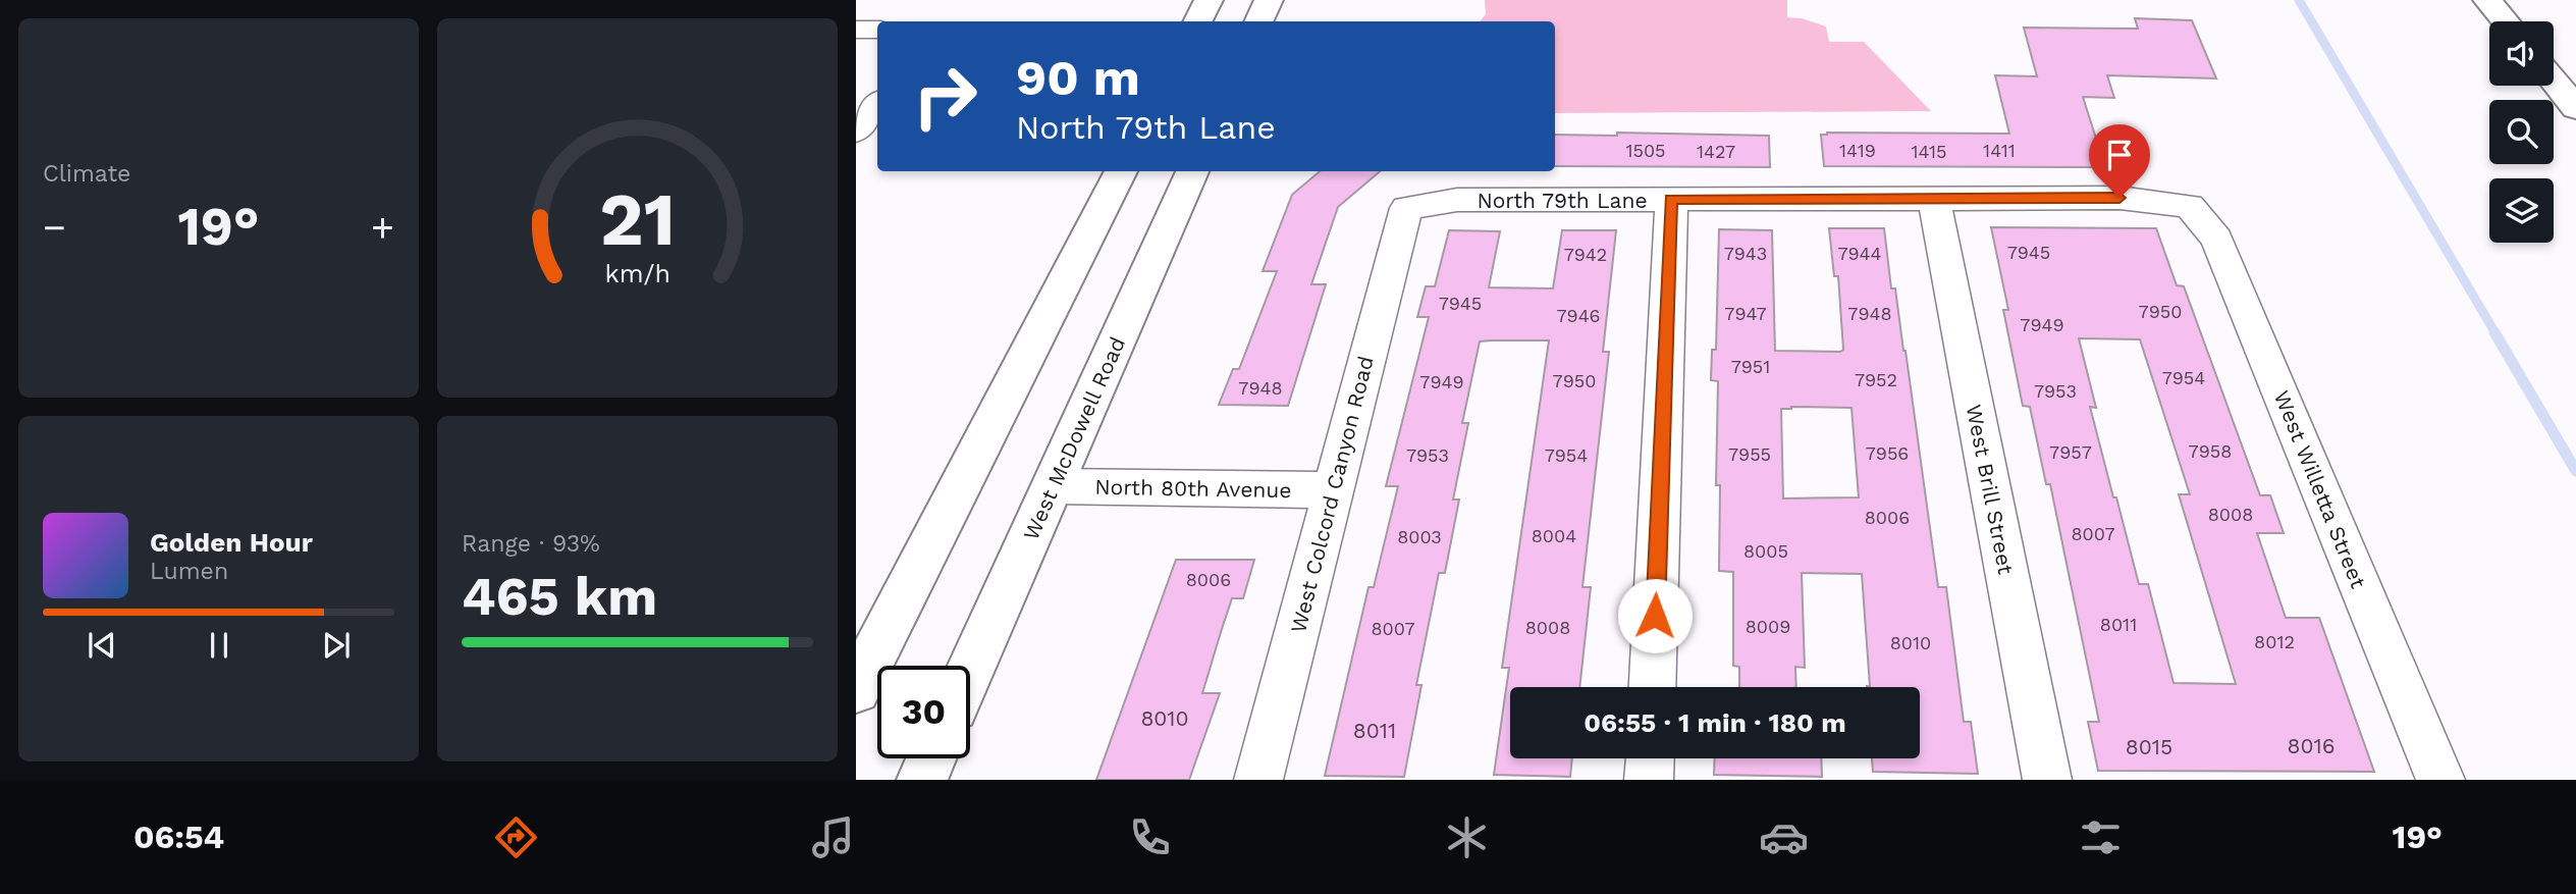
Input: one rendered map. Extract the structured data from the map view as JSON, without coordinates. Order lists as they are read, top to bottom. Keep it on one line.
{"streets":{"main road":["West McDowell Road"],"street":["North 79th Lane","North 80th Avenue","West Brill Street","West Willetta Street","West Colcord Canyon Road"]},"crossings":[["North 79th Lane","West Brill Street"],["North 79th Lane","West Willetta Street"],["North 79th Lane","West Colcord Canyon Road"],["West McDowell Road","North 80th Avenue"],["North 80th Avenue","West Colcord Canyon Road"]],"house_numbers":["1505","1419","1411","1427","1415","7945","7943","7944","7942","7945","7950","7947","7948","7946","7949","7951","7954","7952","7950","7949","7948","7953","7958","7957","7956","7955","7953","7954","8008","8006","8007","8004","8003","8005","8006","8011","8009","8008","8007","8012","8010","8010","8011","8016","8015"],"page":{"tile":["Climate",["Range · 93%","465 km"]],"turn":["90 m","North 79th Lane"],"heat":["−","19°","+"],"song":["Golden Hour","Lumen"],"limit":"30","trip":"06:55 · 1 min · 180 m","tabs":["06:54","19°"],"gauge":["21","km/h"]}}
